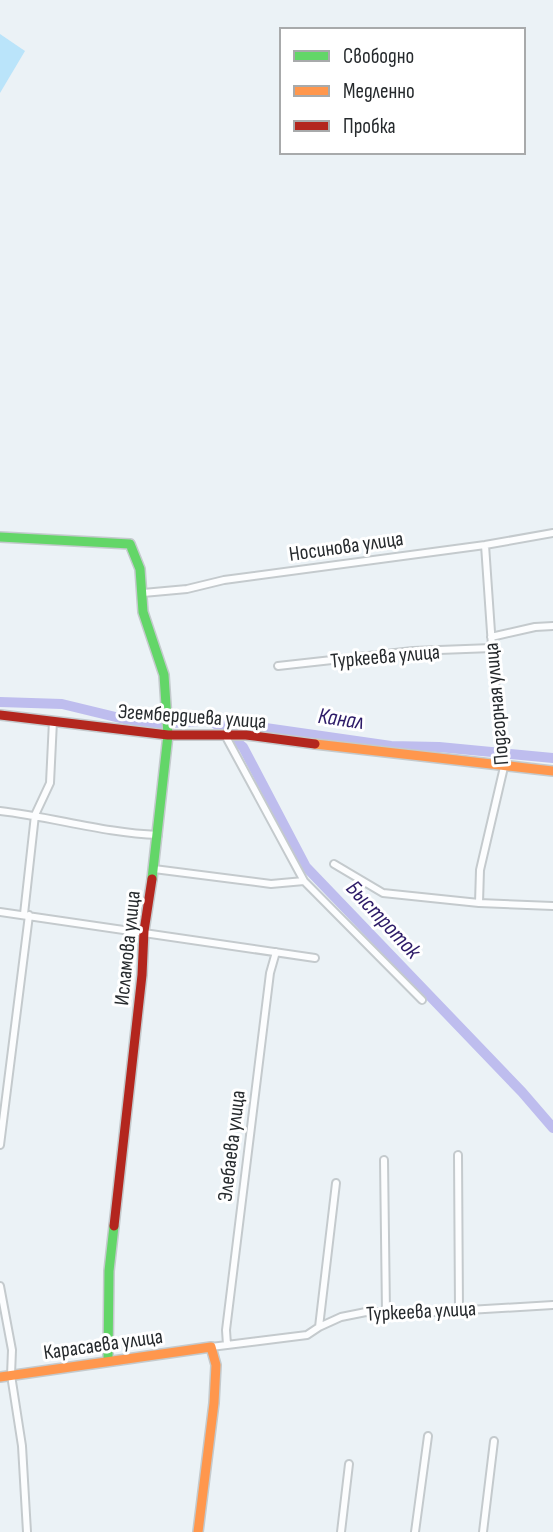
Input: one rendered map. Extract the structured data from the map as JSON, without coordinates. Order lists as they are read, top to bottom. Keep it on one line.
{"streets":{"street":["Носинова улица","Туркеева улица","Подгорная улица","Эгембердиева улица","Исламова улица","Элебаева улица","Карасаева улица"]},"crossings":[["Носинова улица","Подгорная улица"],["Носинова улица","Исламова улица"],["Туркеева улица","Подгорная улица"],["Туркеева улица","Элебаева улица"],["Туркеева улица","Карасаева улица"],["Подгорная улица","Эгембердиева улица"],["Эгембердиева улица","Исламова улица"],["Исламова улица","Карасаева улица"]],"water":["Канал","Быстроток"],"legend":["Свободно","Медленно","Пробка"]}
